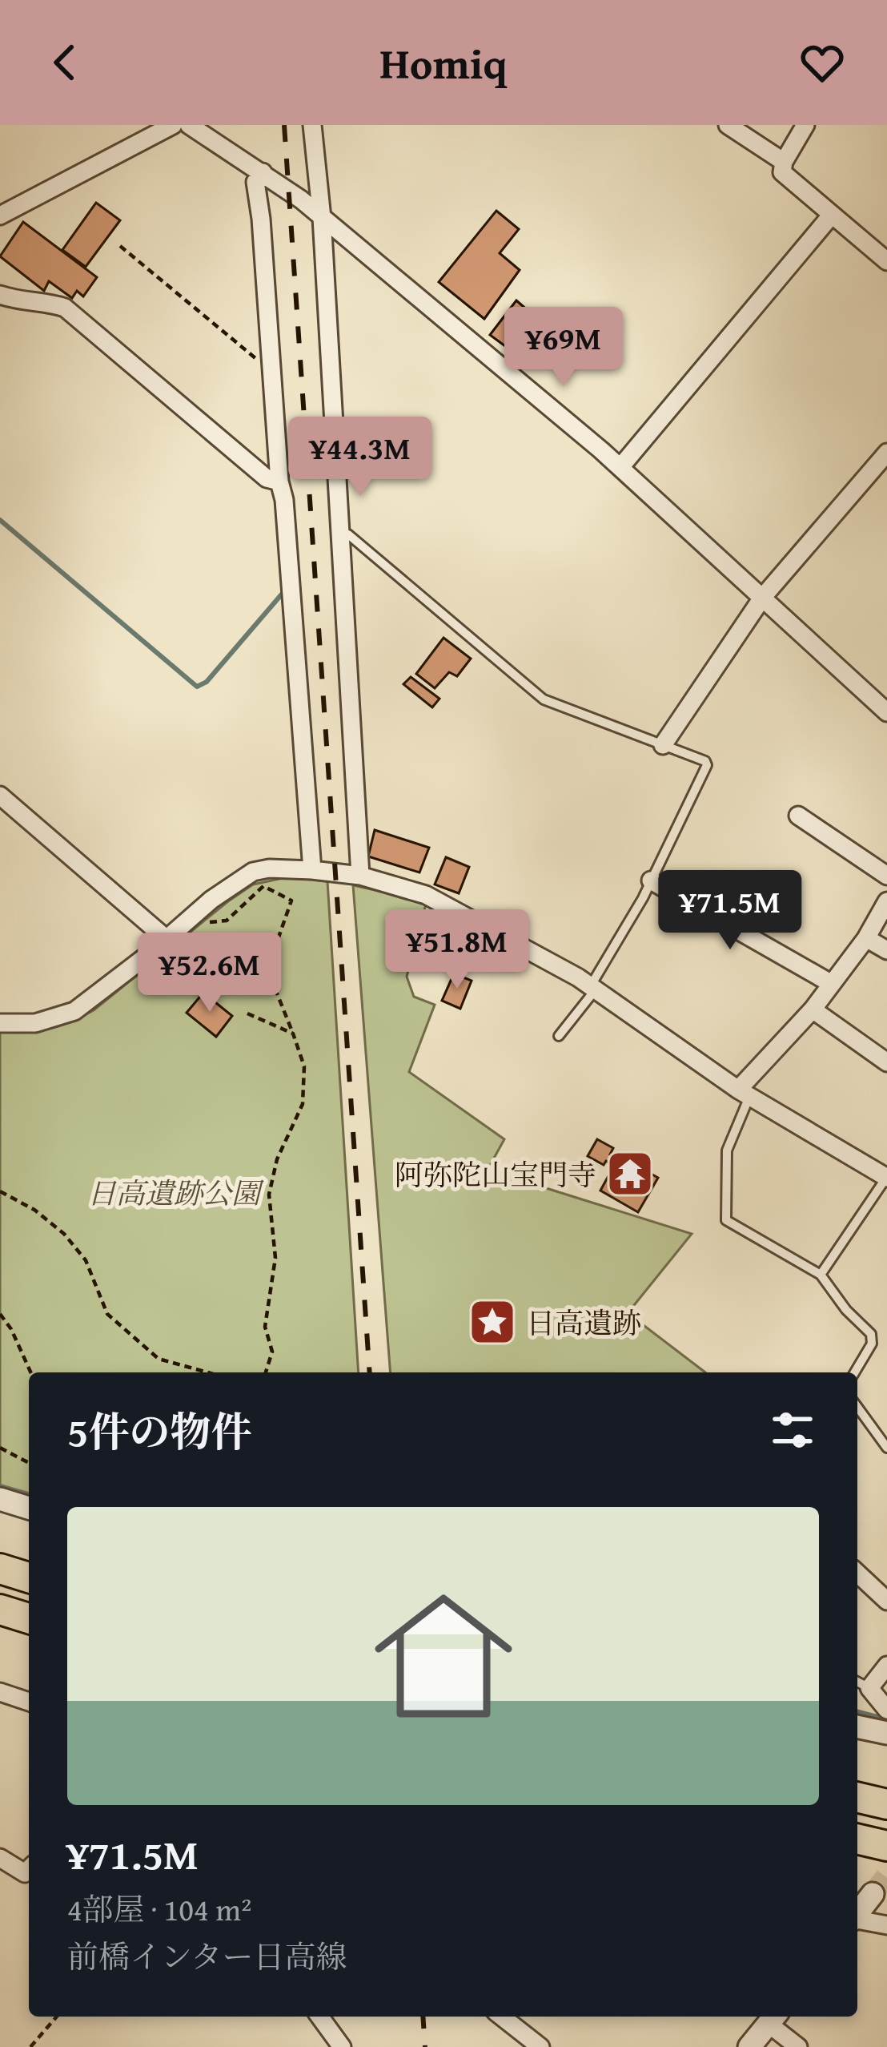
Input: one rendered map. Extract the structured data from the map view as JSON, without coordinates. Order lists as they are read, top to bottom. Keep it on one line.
{"parks":["日高遺跡公園"],"places":{"temple":["阿弥陀山宝門寺"],"place":["日高遺跡"]},"page":{"header":"Homiq","price":["¥69M","¥44.3M","¥71.5M","¥51.8M","¥52.6M"],"heading":"5件の物件","list":[{"name":"¥71.5M","note":"4部屋 · 104 m² · 前橋インター日高線"}]}}
